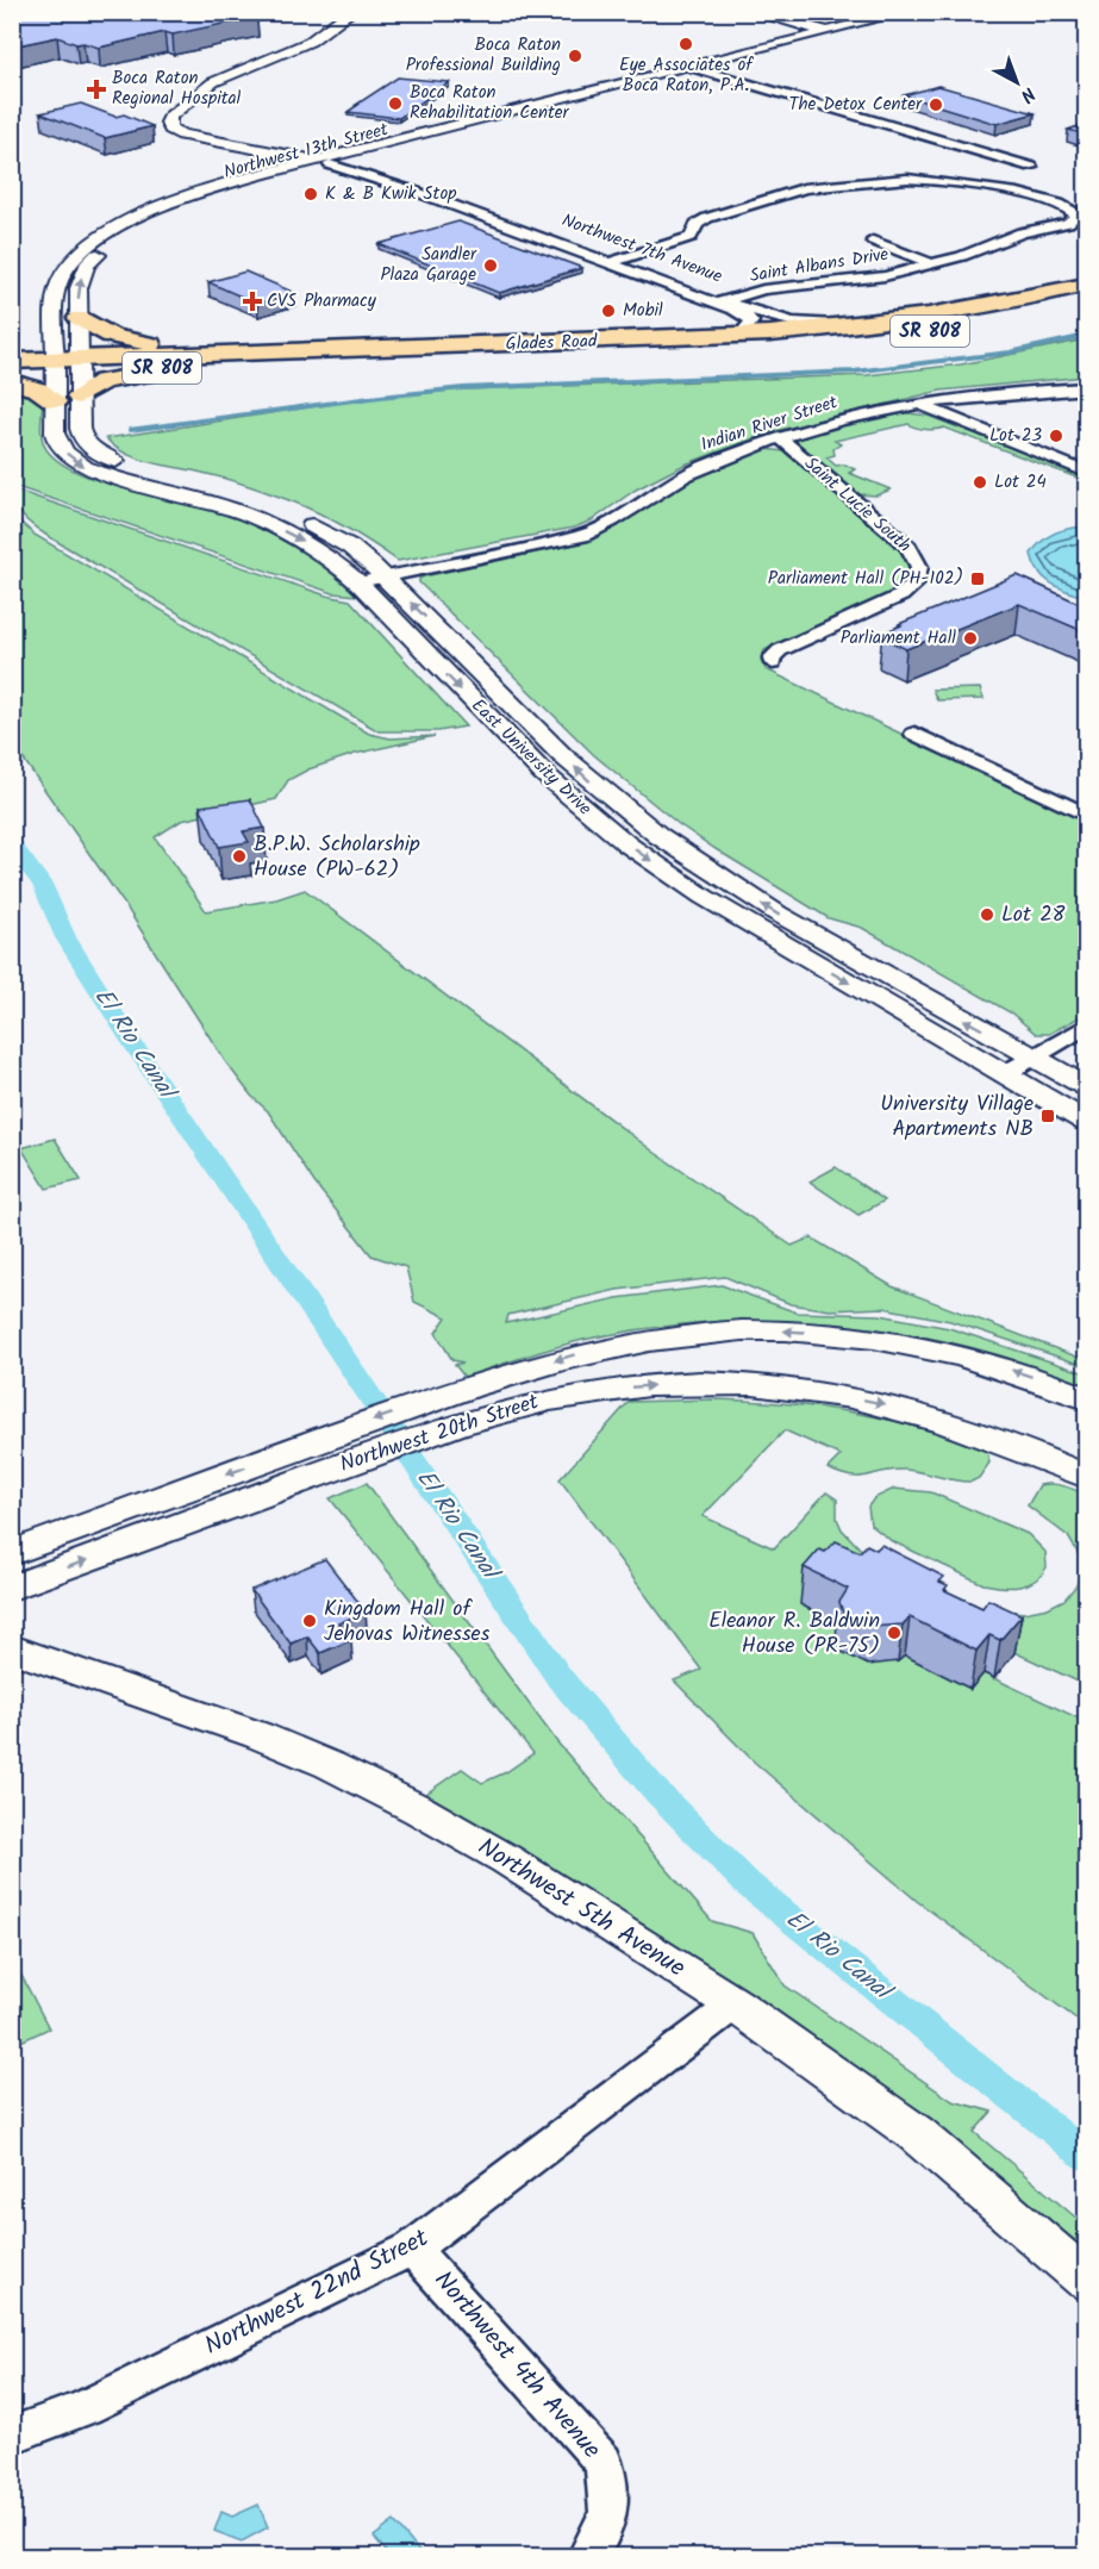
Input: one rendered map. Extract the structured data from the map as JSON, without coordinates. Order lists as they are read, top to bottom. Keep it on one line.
{"streets":{"main road":["SR 808","Glades Road"],"street":["Northwest 13th Street","Northwest 7th Avenue","Saint Albans Drive","Indian River Street","Saint Lucie South","East University Drive","Northwest 20th Street","Northwest 5th Avenue","Northwest 22nd Street","Northwest 4th Avenue"]},"crossings":[["Northwest 13th Street","Northwest 7th Avenue"],["Northwest 13th Street","Glades Road"],["Northwest 13th Street","East University Drive"],["Northwest 7th Avenue","Saint Albans Drive"],["Northwest 7th Avenue","Glades Road"],["Glades Road","East University Drive"],["Indian River Street","Saint Lucie South"],["Indian River Street","East University Drive"],["Northwest 5th Avenue","Northwest 22nd Street"],["Northwest 22nd Street","Northwest 4th Avenue"]],"water":["El Rio Canal"],"places":{"other":["Eye Associates of Boca Raton, P.A.","Boca Raton Professional Building","Boca Raton Rehabilitation Center","The Detox Center","K & B Kwik Stop","Sandler Plaza Garage","Mobil","Lot 23","Lot 24","Parliament Hall","B.P.W. Scholarship House (PW-62)","Lot 28","Kingdom Hall of Jehovas Witnesses","Eleanor R. Baldwin House (PR-75)"],"health":["Boca Raton Regional Hospital","CVS Pharmacy"],"transit":["Parliament Hall (PH-102)","University Village Apartments NB"]},"north":"bottom right"}
